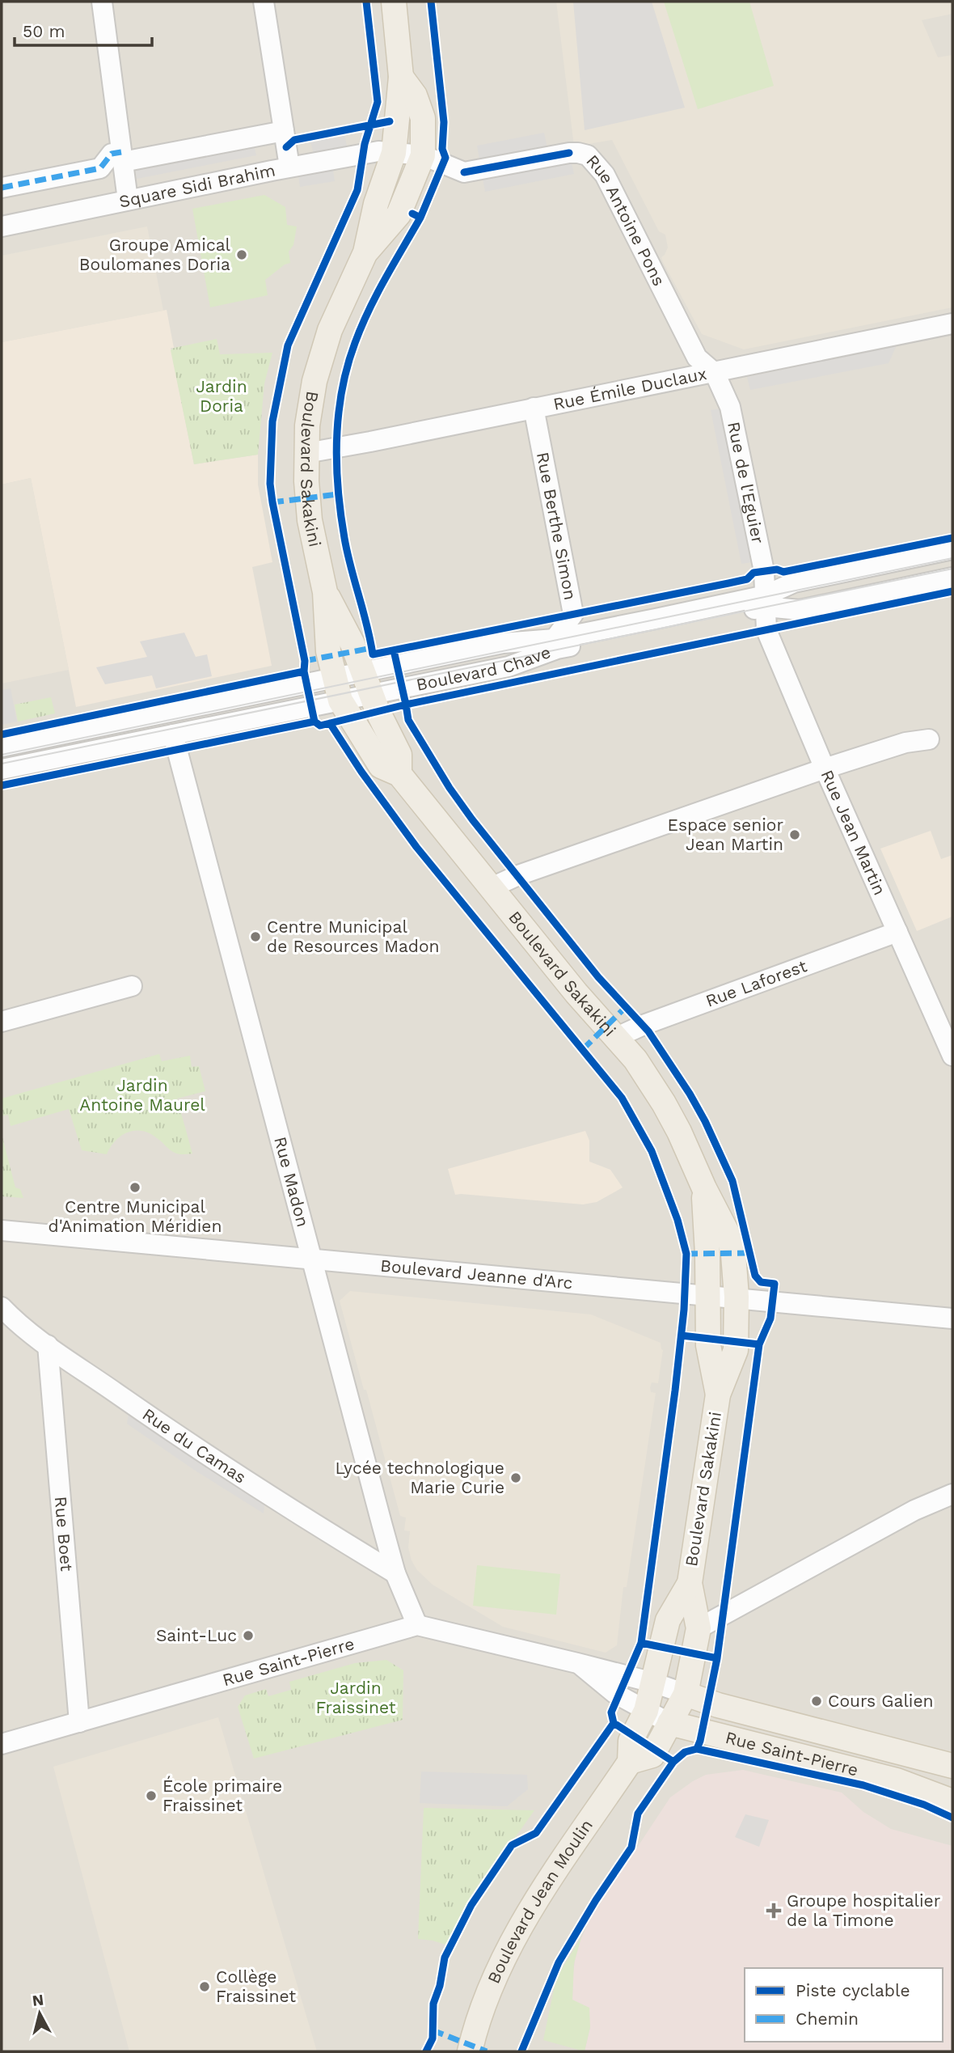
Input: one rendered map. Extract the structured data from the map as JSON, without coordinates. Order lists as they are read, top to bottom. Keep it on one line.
{"streets":{"main road":["Boulevard Sakakini","Rue Saint-Pierre","Boulevard Jean Moulin"],"street":["Square Sidi Brahim","Rue Antoine Pons","Rue Émile Duclaux","Rue de l'Eguier","Rue Berthe Simon","Boulevard Chave","Rue Jean Martin","Rue Laforest","Rue Madon","Boulevard Jeanne d'Arc","Rue du Camas","Rue Boet"]},"crossings":[["Square Sidi Brahim","Rue Antoine Pons"],["Square Sidi Brahim","Boulevard Sakakini"],["Rue Antoine Pons","Rue Émile Duclaux"],["Rue Antoine Pons","Boulevard Sakakini"],["Rue Antoine Pons","Rue de l'Eguier"],["Rue Émile Duclaux","Boulevard Sakakini"],["Rue Émile Duclaux","Rue de l'Eguier"],["Rue Émile Duclaux","Rue Berthe Simon"],["Boulevard Sakakini","Boulevard Chave"],["Boulevard Sakakini","Rue Laforest"],["Boulevard Sakakini","Boulevard Jeanne d'Arc"],["Boulevard Sakakini","Rue Saint-Pierre"],["Boulevard Sakakini","Boulevard Jean Moulin"],["Rue de l'Eguier","Boulevard Chave"],["Rue de l'Eguier","Rue Jean Martin"],["Rue Berthe Simon","Boulevard Chave"],["Boulevard Chave","Rue Jean Martin"],["Boulevard Chave","Rue Madon"],["Rue Jean Martin","Rue Laforest"],["Rue Madon","Boulevard Jeanne d'Arc"],["Rue Madon","Rue du Camas"],["Rue Madon","Rue Saint-Pierre"],["Rue du Camas","Rue Boet"],["Rue Boet","Rue Saint-Pierre"],["Rue Saint-Pierre","Boulevard Jean Moulin"]],"parks":["Jardin Doria","Jardin Antoine Maurel","Jardin Fraissinet"],"places":{"other":["Groupe Amical Boulomanes Doria","Espace senior Jean Martin","Centre Municipal de Resources Madon","Centre Municipal d'Animation Méridien","Lycée technologique Marie Curie","Saint-Luc","Cours Galien","École primaire Fraissinet","Collège Fraissinet"],"health":["Groupe hospitalier de la Timone"]},"legend":["Piste cyclable","Chemin"],"scale_bar":"50 m","north":"top"}
